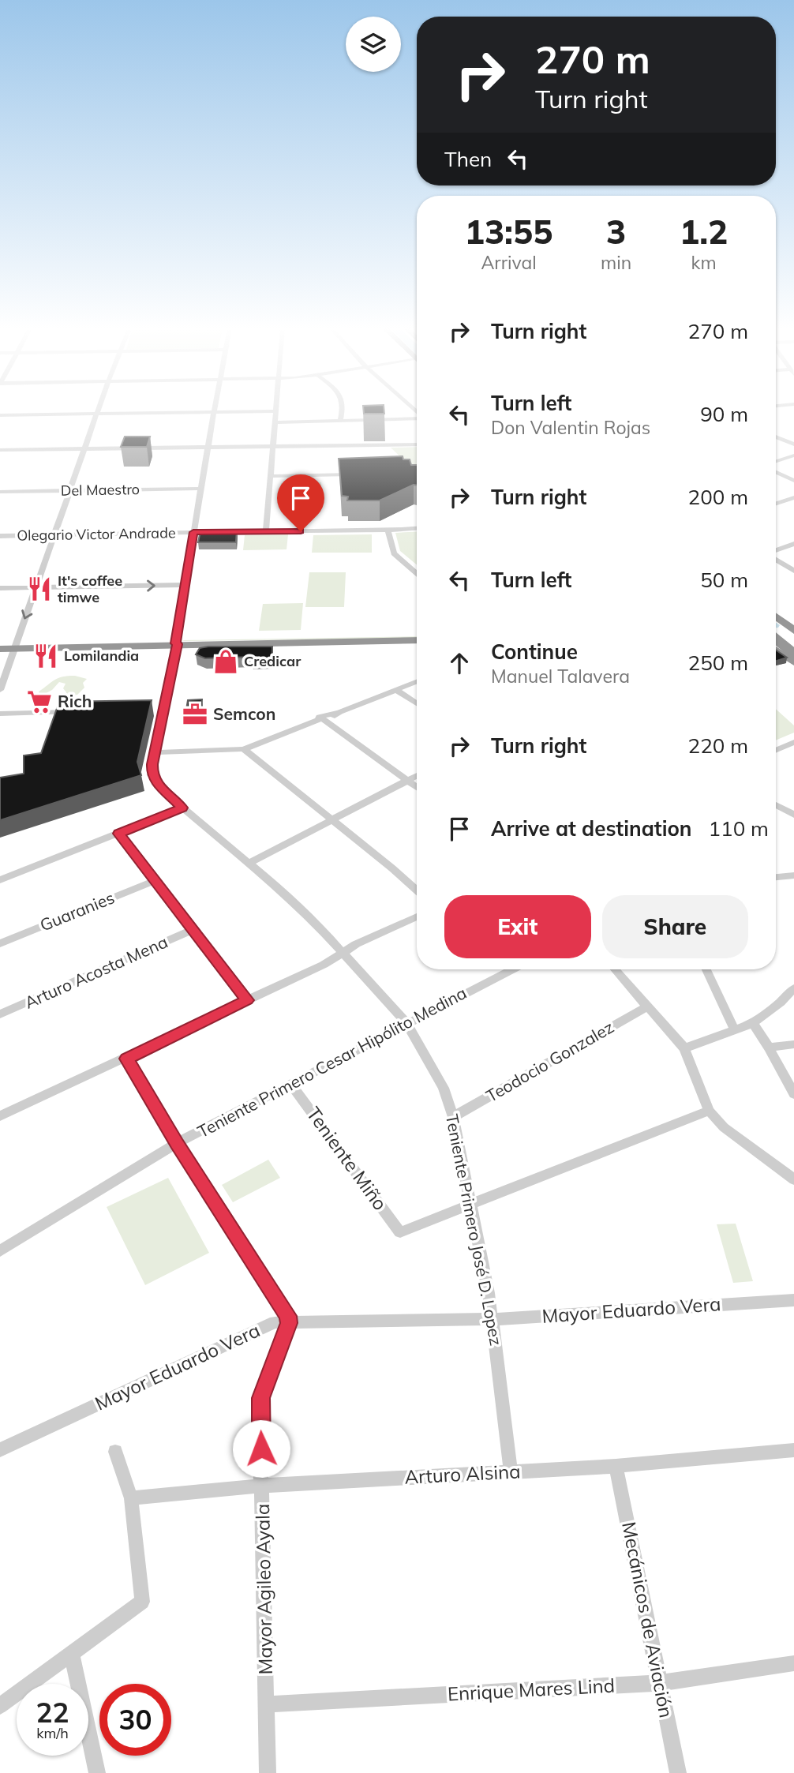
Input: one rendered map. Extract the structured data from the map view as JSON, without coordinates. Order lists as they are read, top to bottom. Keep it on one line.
{"streets":{"street":["Del Maestro","Olegario Victor Andrade","Guaranies","Arturo Acosta Mena","Teodocio Gonzalez","Teniente Primero Cesar Hipólito Medina","Teniente Miño","Teniente Primero José D. Lopez","Mayor Eduardo Vera","Arturo Alsina","Mayor Agileo Ayala","Mecánicos de Aviación","Enrique Mares Lind"]},"crossings":[["Del Maestro","Teniente Primero José D. Lopez"],["Olegario Victor Andrade","Teniente Primero José D. Lopez"],["Teodocio Gonzalez","Teniente Primero José D. Lopez"],["Teniente Primero Cesar Hipólito Medina","Teniente Miño"],["Teniente Primero Cesar Hipólito Medina","Teniente Primero José D. Lopez"],["Teniente Miño","Teniente Primero José D. Lopez"],["Teniente Primero José D. Lopez","Mayor Eduardo Vera"],["Teniente Primero José D. Lopez","Arturo Alsina"],["Mayor Eduardo Vera","Mayor Agileo Ayala"],["Arturo Alsina","Mayor Agileo Ayala"],["Arturo Alsina","Mecánicos de Aviación"],["Mayor Agileo Ayala","Enrique Mares Lind"],["Mecánicos de Aviación","Enrique Mares Lind"]],"places":{"restaurant":["It's coffee timwe","Lomilandia"],"shop":["Credicar"],"supermarket":["Rich"],"office":["Semcon"]},"page":{"turn":["270 m","Turn right"],"then":"Then","eta":["13:55","Arrival","3","min","1.2","km"],"list":[{"name":"Turn right","value":"270 m"},{"name":"Turn left","note":"Don Valentin Rojas","value":"90 m"},{"name":"Turn right","value":"200 m"},{"name":"Turn left","value":"50 m"},{"name":"Continue","note":"Manuel Talavera","value":"250 m"},{"name":"Turn right","value":"220 m"},{"name":"Arrive at destination","value":"110 m"}],"buttons":["Exit","Share"],"speed":"22 km/h","limit":"30"}}
